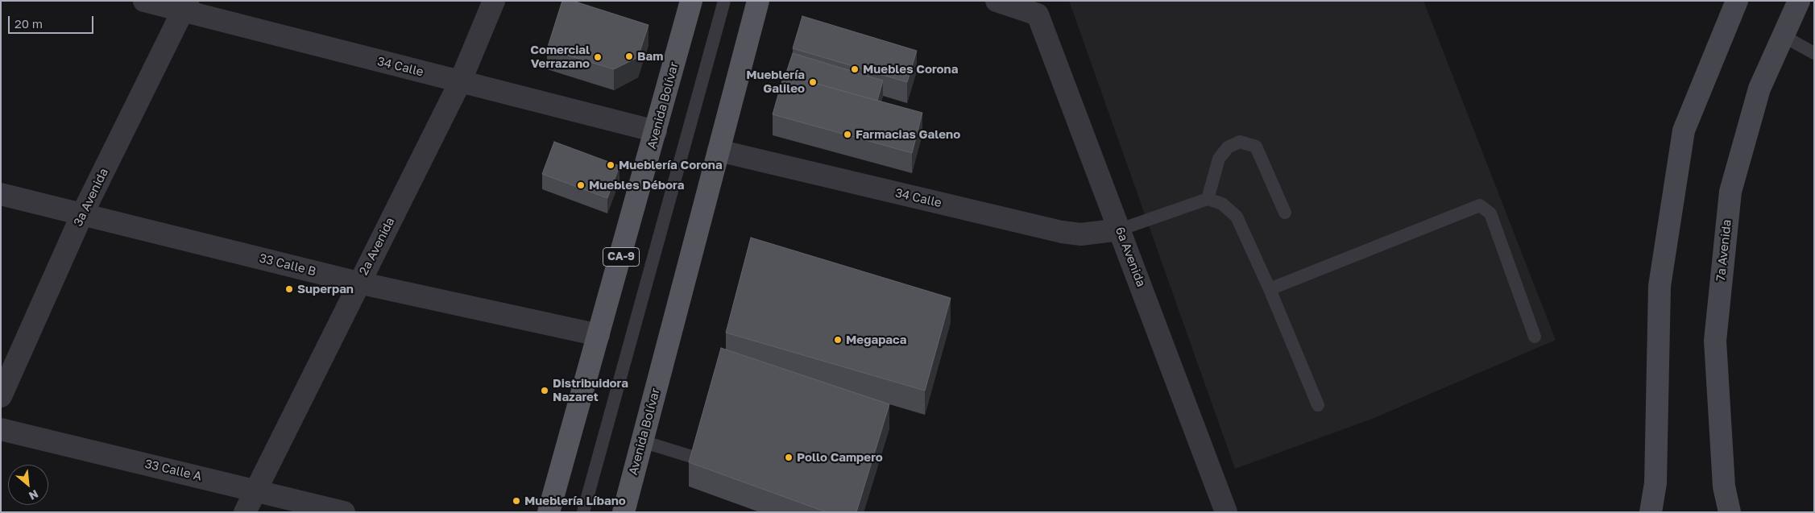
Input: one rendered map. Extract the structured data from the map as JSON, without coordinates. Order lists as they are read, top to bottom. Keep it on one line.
{"streets":{"main road":["Avenida Bolívar","7a Avenida","CA-9"],"street":["34 Calle","3a Avenida","2a Avenida","6a Avenida","33 Calle B","33 Calle A"]},"crossings":[["34 Calle","Avenida Bolívar"],["34 Calle","3a Avenida"],["34 Calle","2a Avenida"],["34 Calle","6a Avenida"],["Avenida Bolívar","33 Calle B"],["3a Avenida","33 Calle B"],["2a Avenida","33 Calle B"],["2a Avenida","33 Calle A"]],"places":["Bam","Comercial Verrazano","Muebles Corona","Mueblería Galileo","Farmacias Galeno","Mueblería Corona","Muebles Débora","Superpan","Megapaca","Distribuidora Nazaret","Pollo Campero","Mueblería Líbano"],"scale_bar":"20 m","north":"bottom right"}
